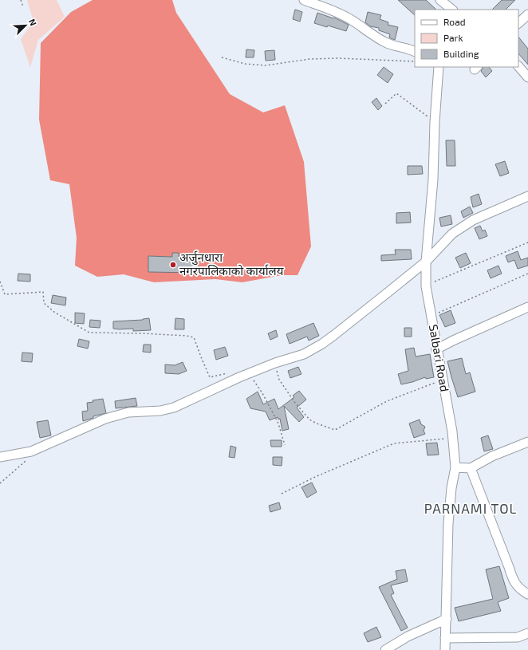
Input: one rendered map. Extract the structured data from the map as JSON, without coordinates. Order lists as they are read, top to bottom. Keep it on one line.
{"streets":{"street":["Salbari Road"]},"districts":["PARNAMI TOL"],"places":["अर्जुनधारा नगरपालिकाको कार्यालय"],"legend":["Road","Park","Building"],"north":"top right"}
